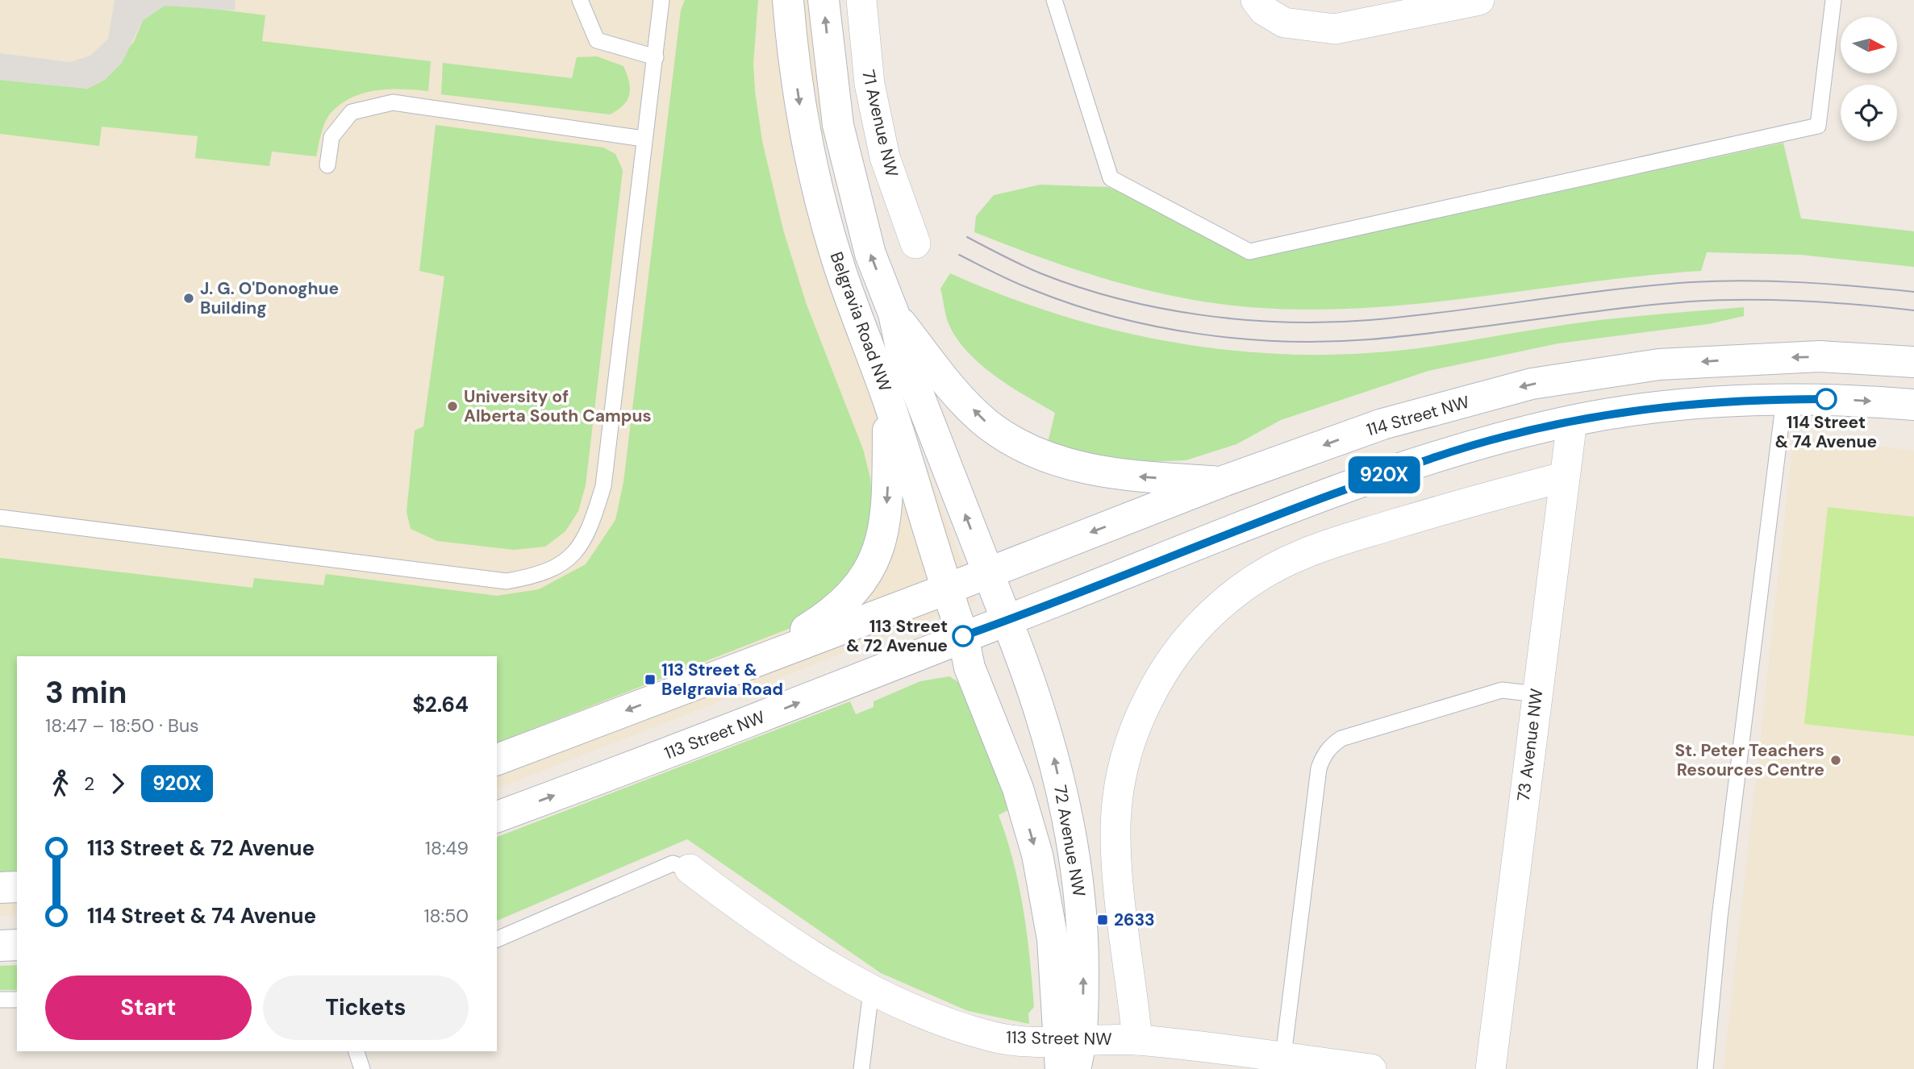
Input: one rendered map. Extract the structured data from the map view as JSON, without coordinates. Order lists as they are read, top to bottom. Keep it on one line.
{"streets":{"main road":["Belgravia Road NW","114 Street NW","113 Street NW","72 Avenue NW"],"street":["71 Avenue NW","73 Avenue NW"]},"crossings":[["Belgravia Road NW","114 Street NW"],["Belgravia Road NW","113 Street NW"],["Belgravia Road NW","72 Avenue NW"],["113 Street NW","72 Avenue NW"]],"places":{"other":["J. G. O'Donoghue Building","114 Street & 74 Avenue","University of Alberta South Campus","113 Street & 72 Avenue","St. Peter Teachers Resources Centre"],"transit":["113 Street & Belgravia Road","2633"]},"lines":["bus line 920X"],"north":"right","page":{"on_map":"920X","heading":["3 min","18:47 – 18:50 · Bus","$2.64"],"legs":["2","920X"],"list":[{"name":"113 Street & 72 Avenue","value":"18:49"},{"name":"114 Street & 74 Avenue","value":"18:50"}],"buttons":["Start","Tickets"]}}
